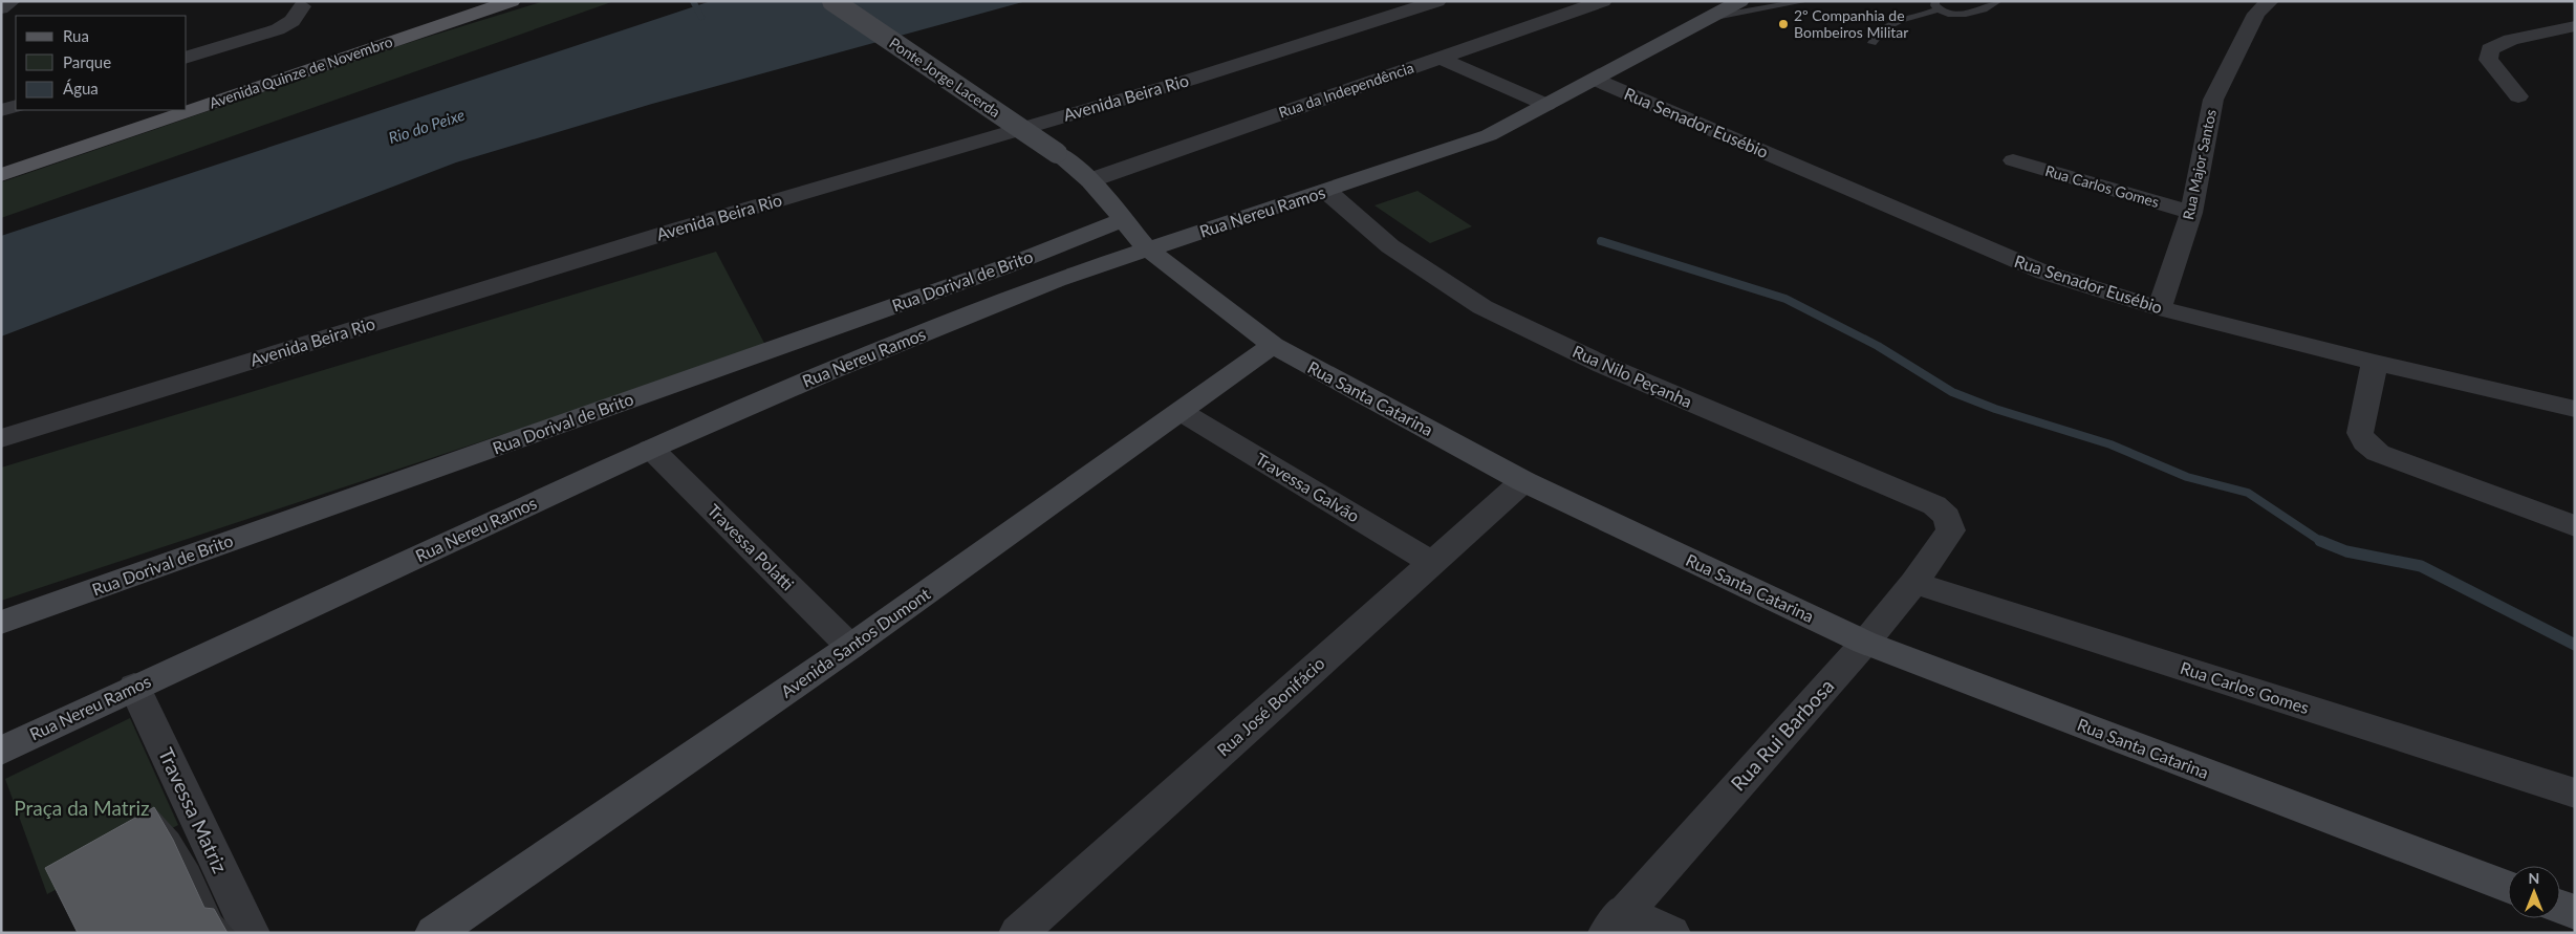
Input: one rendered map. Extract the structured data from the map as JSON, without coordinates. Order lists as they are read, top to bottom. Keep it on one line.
{"streets":{"main road":["Avenida Quinze de Novembro"],"street":["Ponte Jorge Lacerda","Rua da Independência","Avenida Beira Rio","Rua Senador Eusébio","Rua Major Santos","Rua Carlos Gomes","Rua Nereu Ramos","Rua Dorival de Brito","Rua Nilo Peçanha","Rua Santa Catarina","Travessa Galvão","Travessa Polatti","Avenida Santos Dumont","Rua José Bonifácio","Rua Rui Barbosa","Travessa Matriz"]},"crossings":[["Ponte Jorge Lacerda","Rua Santa Catarina"],["Rua da Independência","Rua Santa Catarina"],["Rua Senador Eusébio","Rua Major Santos"],["Rua Senador Eusébio","Rua Nereu Ramos"],["Rua Major Santos","Rua Carlos Gomes"],["Rua Carlos Gomes","Rua Rui Barbosa"],["Rua Nereu Ramos","Rua Nilo Peçanha"],["Rua Nereu Ramos","Rua Santa Catarina"],["Rua Nereu Ramos","Travessa Polatti"],["Rua Nereu Ramos","Travessa Matriz"],["Rua Dorival de Brito","Rua Santa Catarina"],["Rua Nilo Peçanha","Rua Rui Barbosa"],["Rua Santa Catarina","Avenida Santos Dumont"],["Rua Santa Catarina","Rua José Bonifácio"],["Rua Santa Catarina","Rua Rui Barbosa"],["Travessa Galvão","Avenida Santos Dumont"],["Travessa Galvão","Rua José Bonifácio"],["Travessa Polatti","Avenida Santos Dumont"]],"water":["Rio do Peixe"],"parks":["Praça da Matriz"],"places":["2º Companhia de Bombeiros Militar"],"legend":["Rua","Parque","Água"],"north":"top"}
